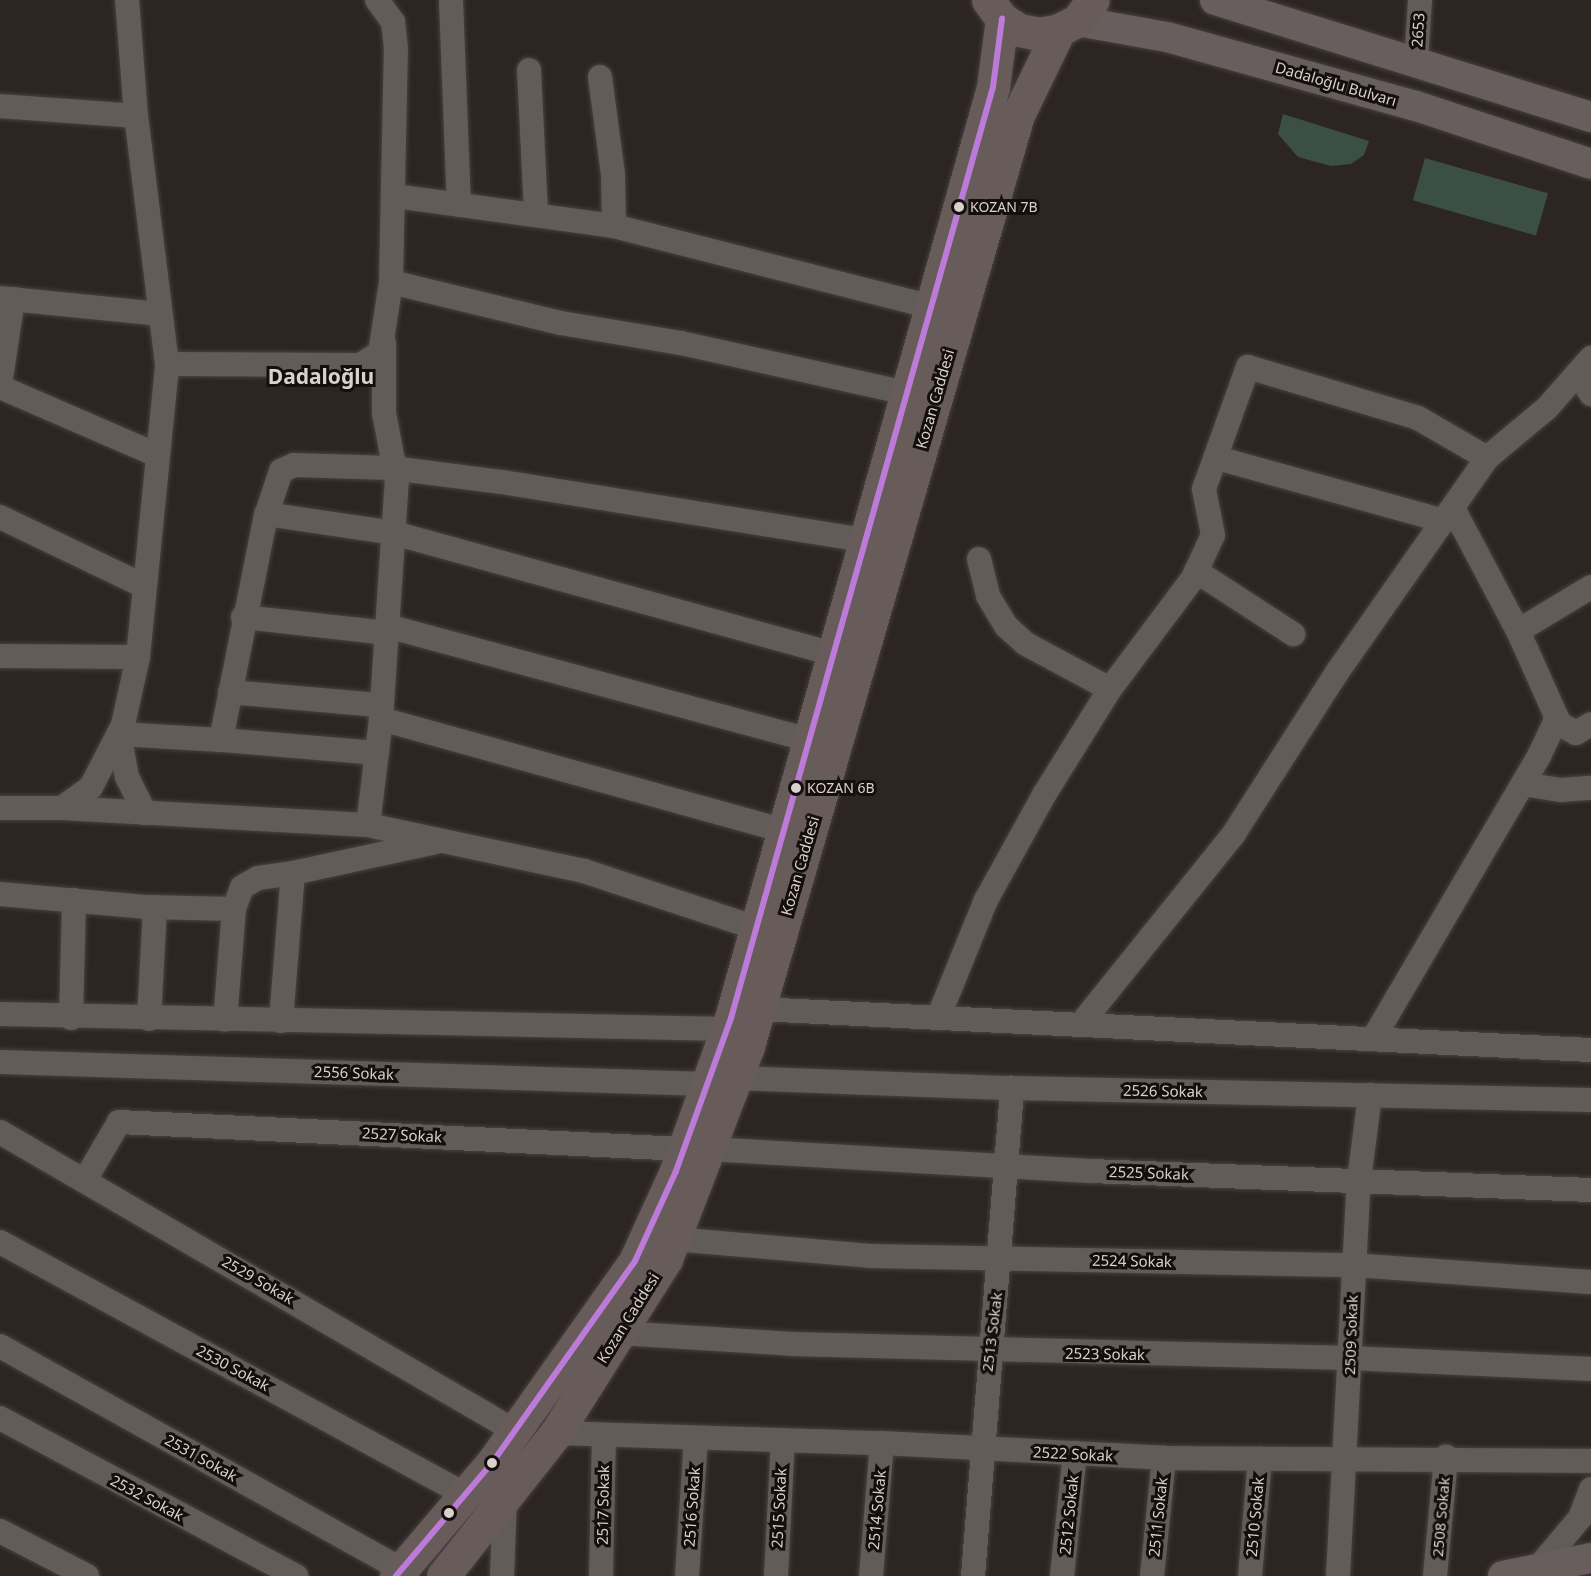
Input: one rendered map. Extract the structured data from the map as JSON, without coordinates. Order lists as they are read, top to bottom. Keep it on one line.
{"streets":{"highway":["Kozan Caddesi"],"main road":["Dadaloğlu Bulvarı"],"street":["2653","2556 Sokak","2526 Sokak","2527 Sokak","2525 Sokak","2524 Sokak","2529 Sokak","2513 Sokak","2509 Sokak","2523 Sokak","2530 Sokak","2522 Sokak","2531 Sokak","2532 Sokak","2517 Sokak","2516 Sokak","2515 Sokak","2514 Sokak","2512 Sokak","2511 Sokak","2510 Sokak","2508 Sokak"]},"crossings":[["Dadaloğlu Bulvarı","Kozan Caddesi"],["Kozan Caddesi","2556 Sokak"],["Kozan Caddesi","2526 Sokak"],["Kozan Caddesi","2527 Sokak"],["Kozan Caddesi","2525 Sokak"],["Kozan Caddesi","2524 Sokak"],["Kozan Caddesi","2529 Sokak"],["Kozan Caddesi","2523 Sokak"],["Kozan Caddesi","2530 Sokak"],["Kozan Caddesi","2522 Sokak"],["Kozan Caddesi","2531 Sokak"],["2556 Sokak","2526 Sokak"],["2526 Sokak","2513 Sokak"],["2526 Sokak","2509 Sokak"],["2527 Sokak","2525 Sokak"],["2527 Sokak","2529 Sokak"],["2525 Sokak","2513 Sokak"],["2525 Sokak","2509 Sokak"],["2524 Sokak","2513 Sokak"],["2524 Sokak","2509 Sokak"],["2513 Sokak","2523 Sokak"],["2513 Sokak","2522 Sokak"],["2509 Sokak","2523 Sokak"],["2509 Sokak","2522 Sokak"],["2522 Sokak","2517 Sokak"],["2522 Sokak","2516 Sokak"],["2522 Sokak","2515 Sokak"],["2522 Sokak","2514 Sokak"],["2522 Sokak","2512 Sokak"],["2522 Sokak","2511 Sokak"],["2522 Sokak","2510 Sokak"],["2522 Sokak","2508 Sokak"]],"districts":["Dadaloğlu"],"places":["KOZAN 7B","KOZAN 6B"]}
